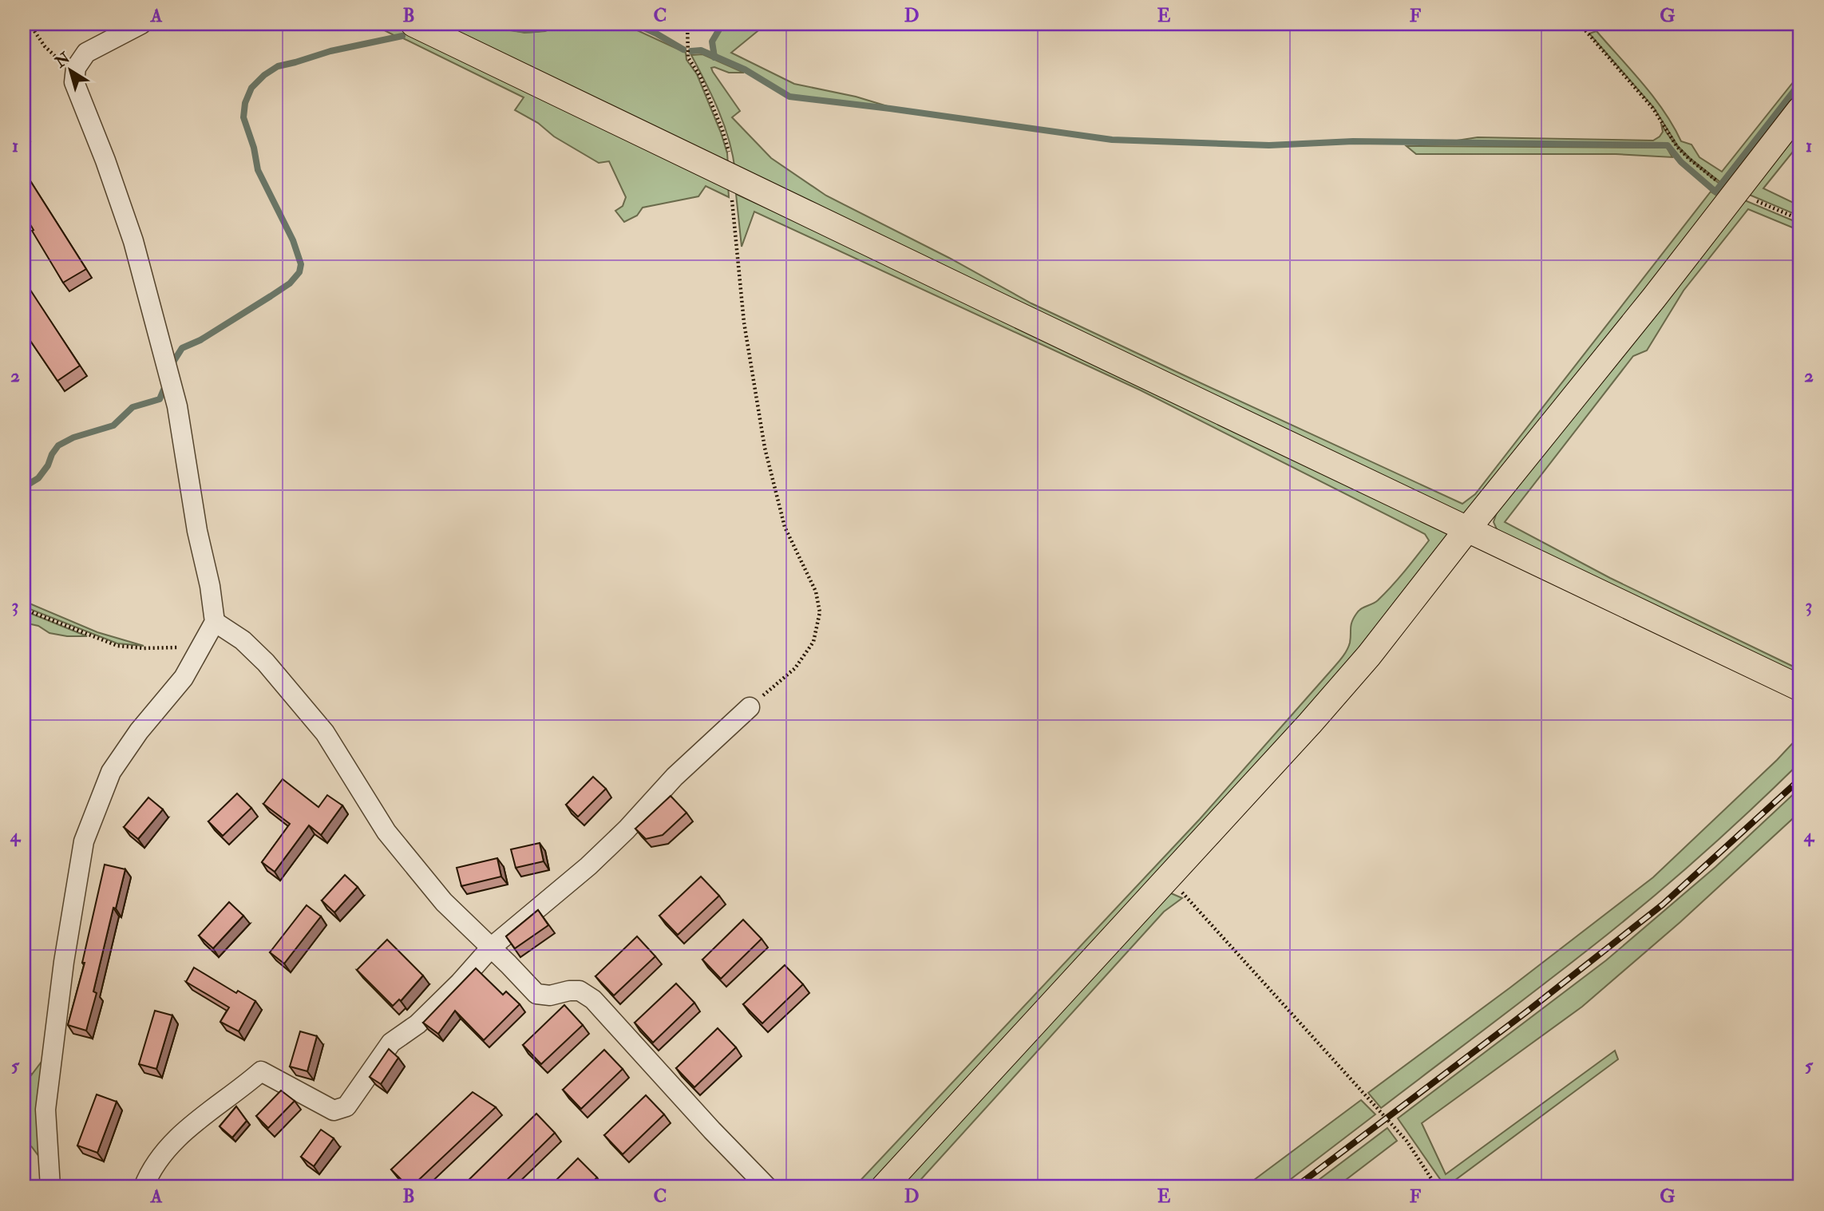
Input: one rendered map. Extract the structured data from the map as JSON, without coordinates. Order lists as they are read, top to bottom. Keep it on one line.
{"north":"top left","grid":{"columns":["A","B","C","D","E","F","G"],"rows":["1","2","3","4","5"]}}
